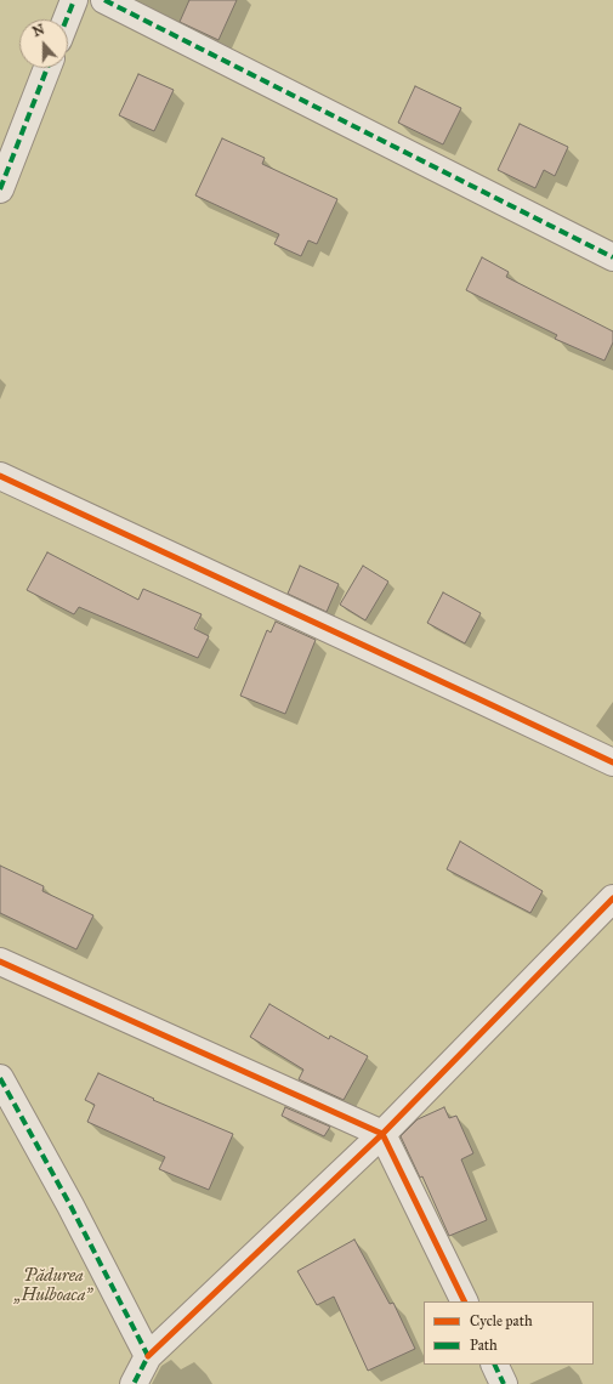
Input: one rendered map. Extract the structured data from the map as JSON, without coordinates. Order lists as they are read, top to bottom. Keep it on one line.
{"parks":["Pădurea „Hulboaca”"],"legend":["Cycle path","Path"],"north":"top"}
